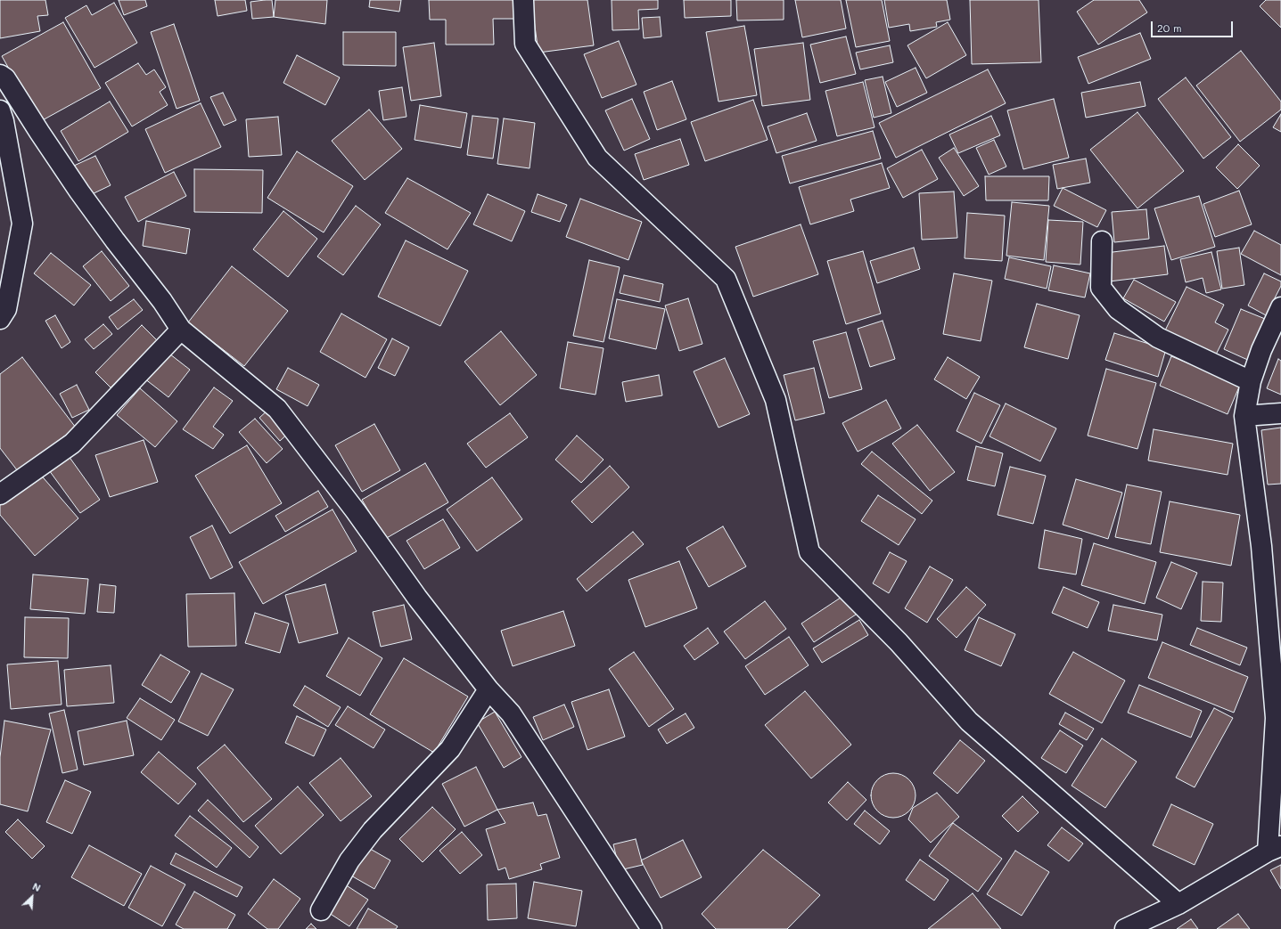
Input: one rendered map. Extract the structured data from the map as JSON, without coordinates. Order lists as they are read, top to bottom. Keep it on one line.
{"scale_bar":"20 m","north":"top right"}
